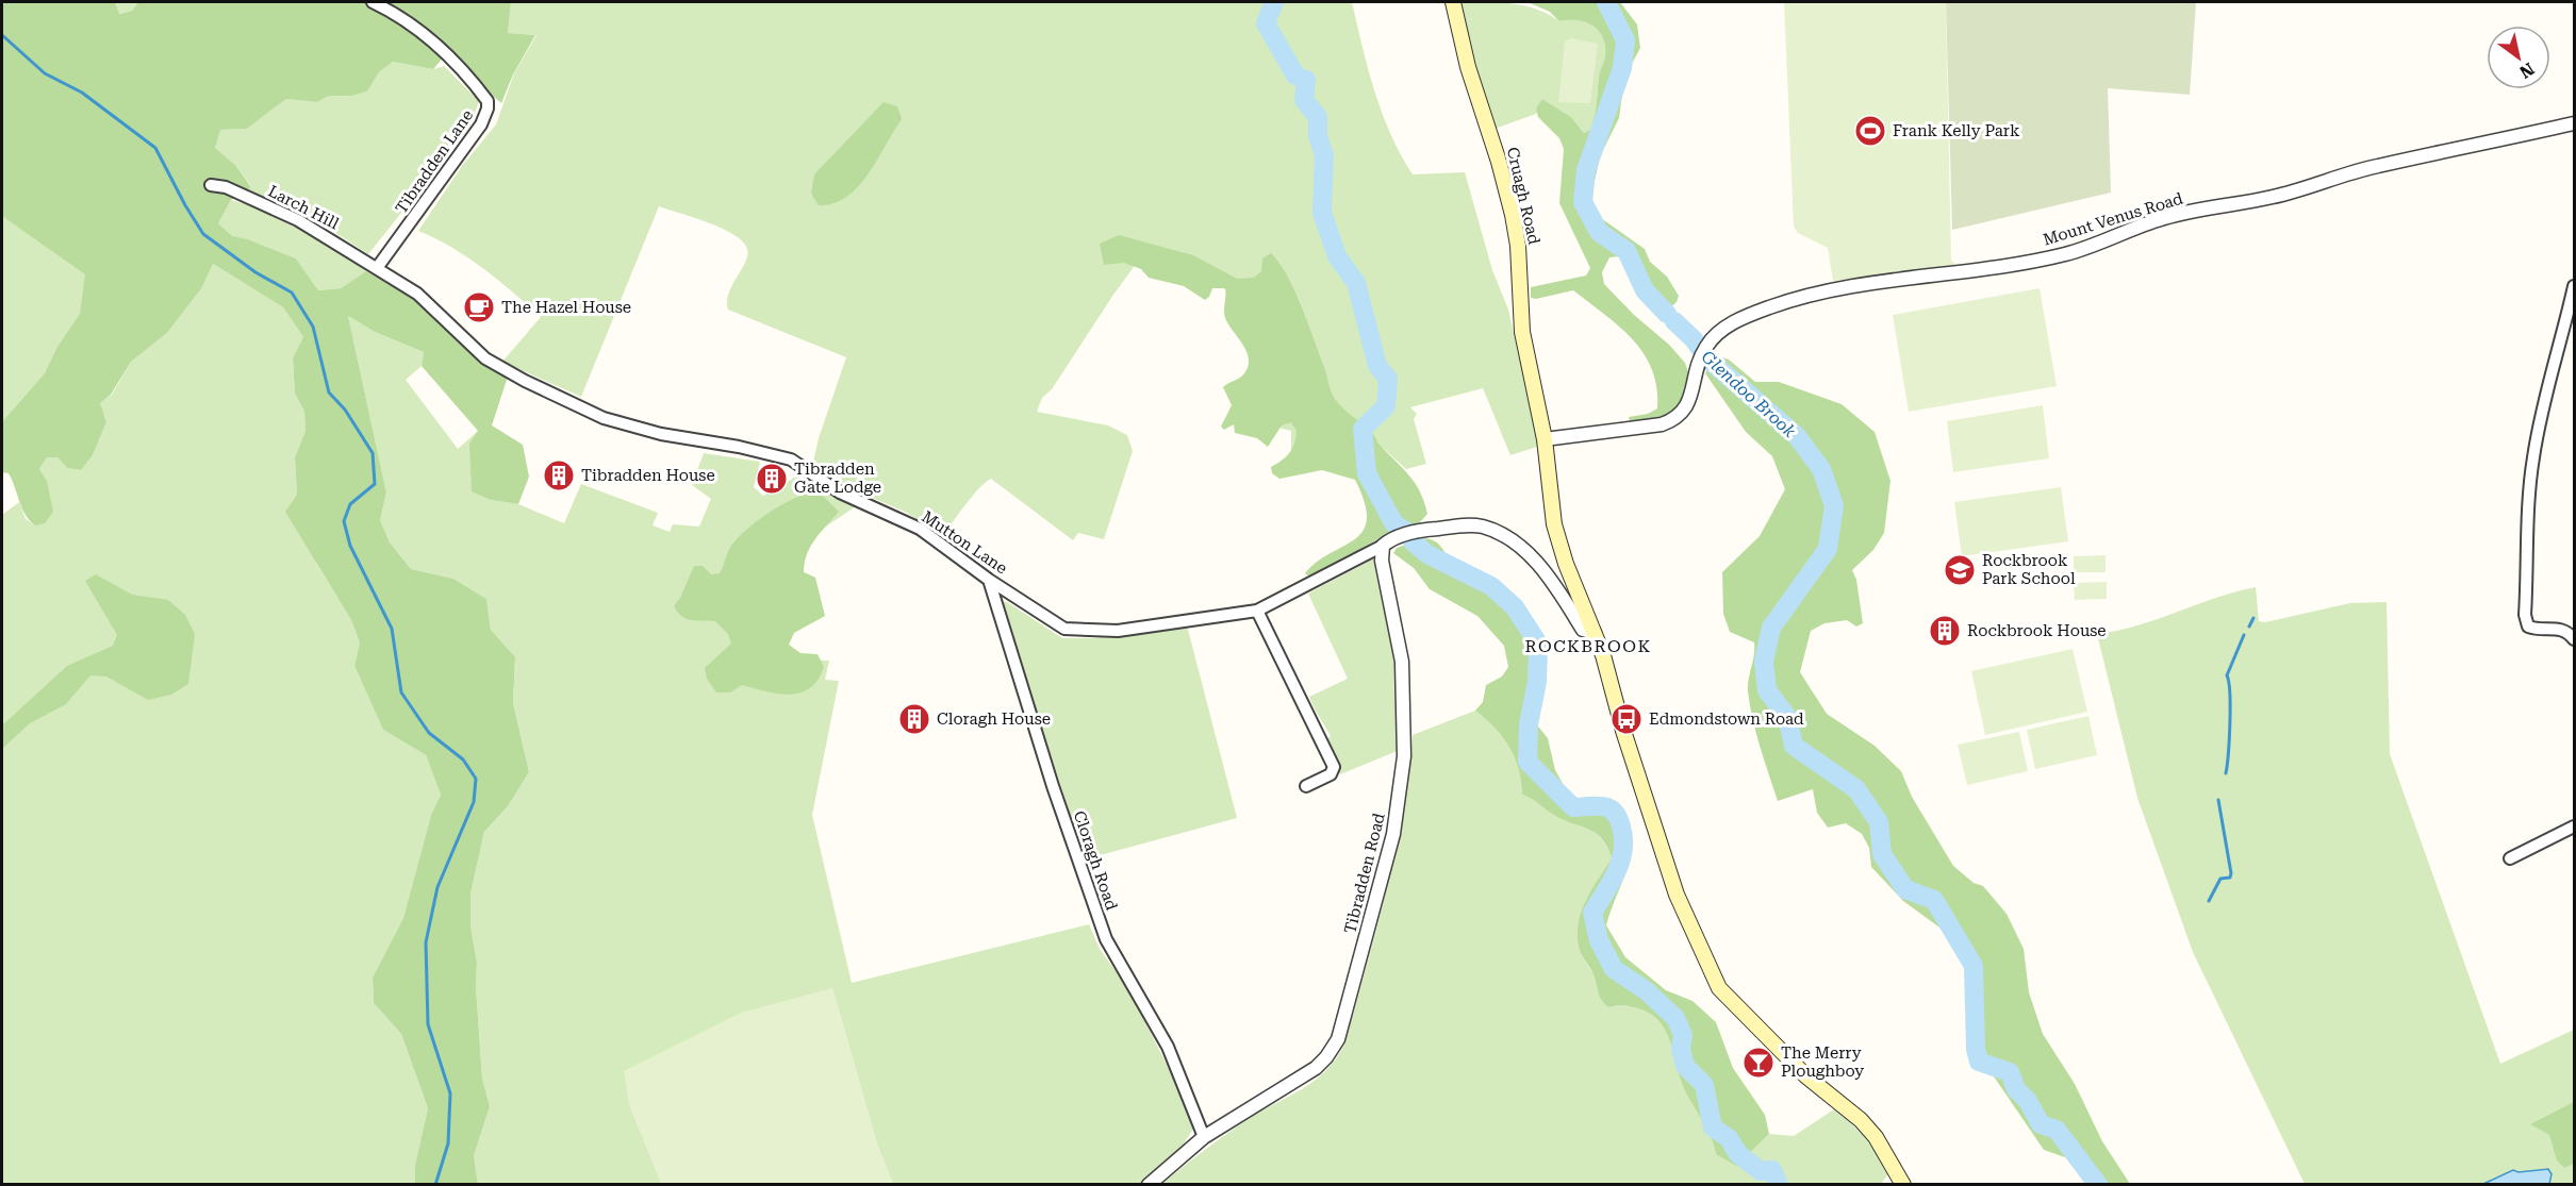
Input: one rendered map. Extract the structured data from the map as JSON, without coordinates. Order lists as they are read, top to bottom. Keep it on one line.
{"streets":{"main road":["Cruagh Road"],"street":["Tibradden Lane","Larch Hill","Mount Venus Road","Mutton Lane","Cloragh Road","Tibradden Road"]},"crossings":[["Tibradden Lane","Larch Hill"],["Tibradden Lane","Mutton Lane"],["Cruagh Road","Mount Venus Road"],["Larch Hill","Mutton Lane"],["Mutton Lane","Cloragh Road"],["Mutton Lane","Tibradden Road"],["Cloragh Road","Tibradden Road"]],"districts":["ROCKBROOK"],"water":["Glendoo Brook"],"places":{"sports":["Frank Kelly Park"],"cafe":["The Hazel House"],"building":["Tibradden House","Tibradden Gate Lodge","Rockbrook House","Cloragh House"],"school or university":["Rockbrook Park School"],"bus stop":["Edmondstown Road"],"bar":["The Merry Ploughboy"]},"north":"bottom right"}
